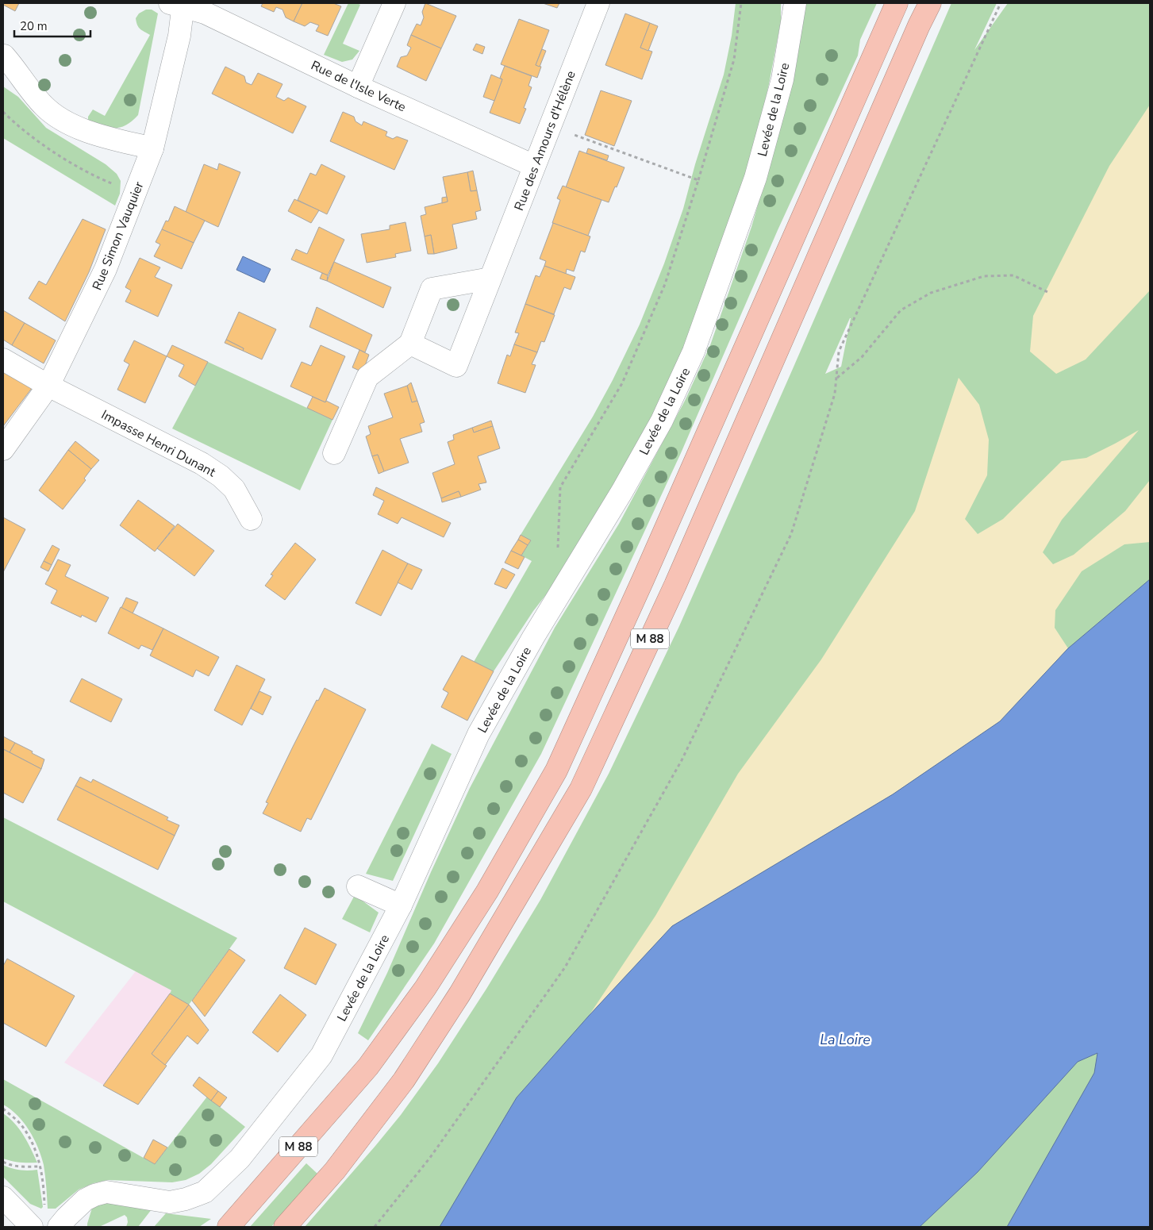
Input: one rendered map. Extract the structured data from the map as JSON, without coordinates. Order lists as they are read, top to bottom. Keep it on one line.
{"streets":{"highway":["M 88"],"street":["Rue de l'Isle Verte","Levée de la Loire","Rue des Amours d'Hélène","Rue Simon Vauquier","Impasse Henri Dunant"]},"crossings":[["Rue de l'Isle Verte","Rue des Amours d'Hélène"],["Rue de l'Isle Verte","Rue Simon Vauquier"],["Rue Simon Vauquier","Impasse Henri Dunant"]],"water":["La Loire"],"scale_bar":"20 m"}
